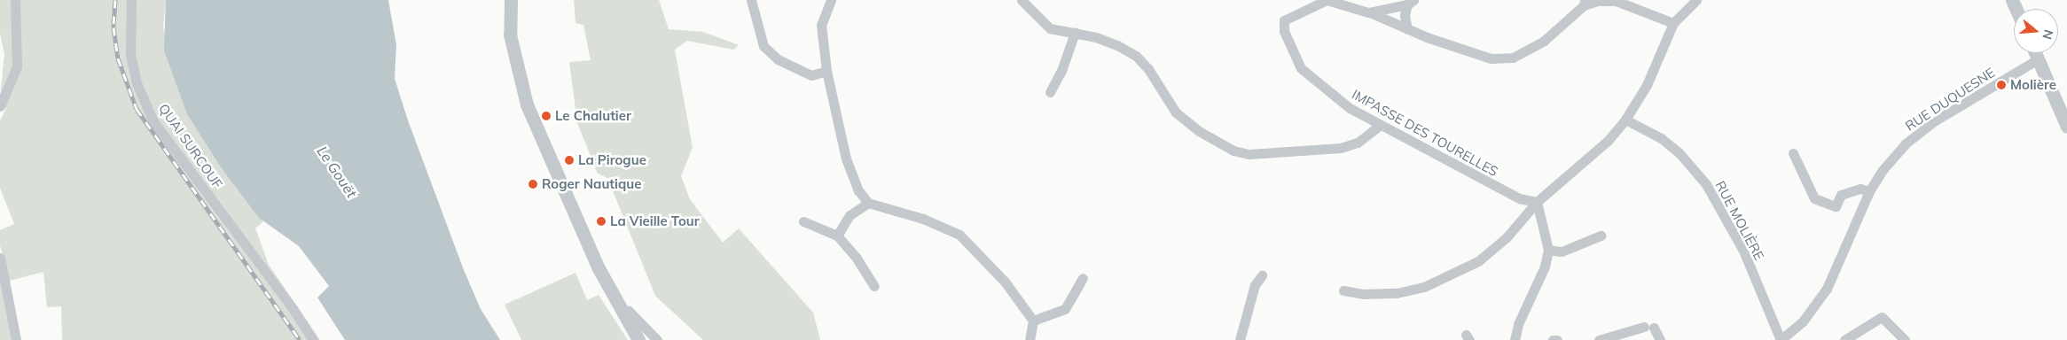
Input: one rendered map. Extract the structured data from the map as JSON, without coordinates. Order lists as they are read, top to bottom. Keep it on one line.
{"streets":{"street":["RUE DUQUESNE","IMPASSE DES TOURELLES","QUAI SURCOUF","RUE MOLIÈRE"]},"crossings":[["RUE DUQUESNE","RUE MOLIÈRE"]],"water":["Le Gouët"],"places":["Molière","Le Chalutier","La Pirogue","Roger Nautique","La Vieille Tour"],"north":"right"}
